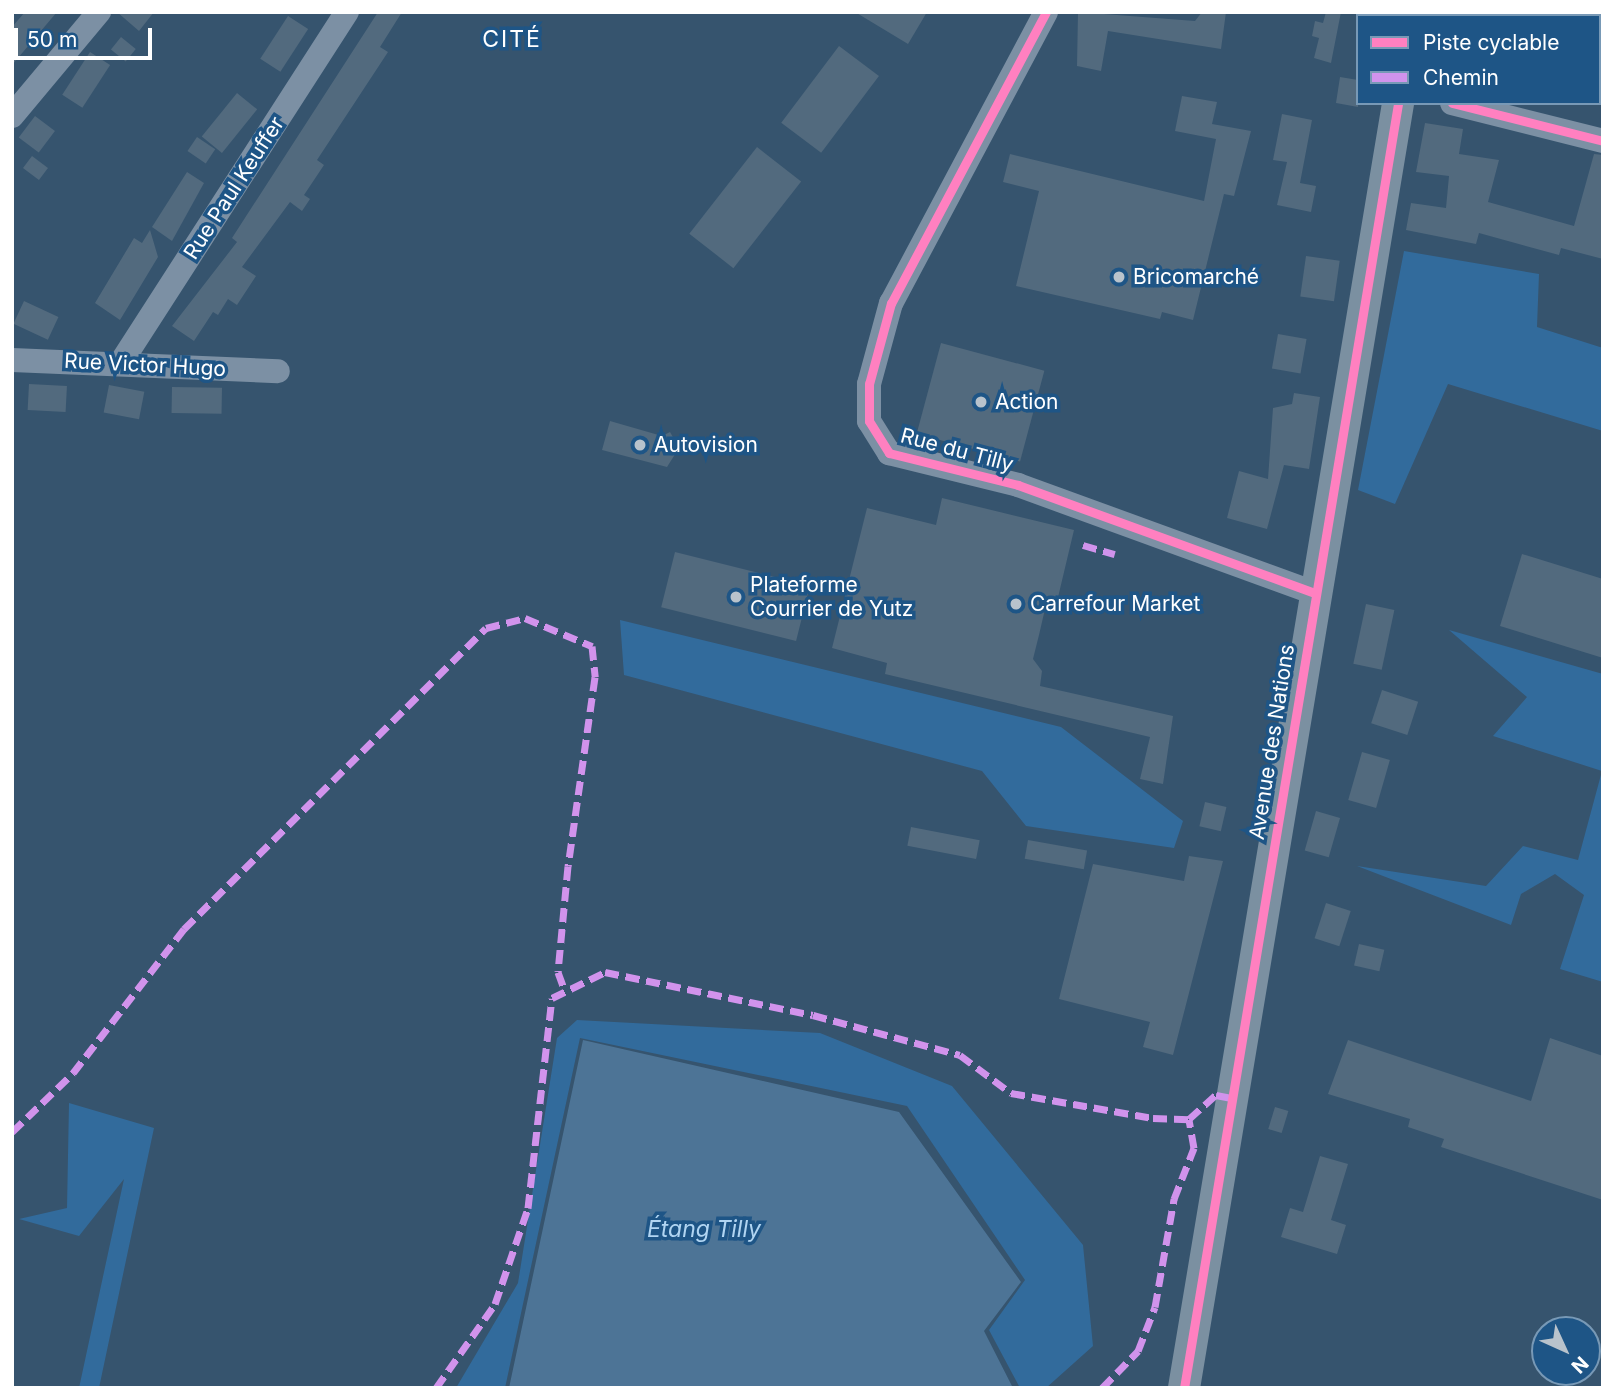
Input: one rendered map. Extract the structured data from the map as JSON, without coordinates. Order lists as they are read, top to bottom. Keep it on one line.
{"streets":{"main road":["Avenue des Nations"],"street":["Rue Paul Keuffer","Rue Victor Hugo","Rue du Tilly"]},"crossings":[["Rue Paul Keuffer","Rue Victor Hugo"],["Rue du Tilly","Avenue des Nations"]],"districts":["CITÉ"],"water":["Étang Tilly"],"places":["Bricomarché","Action","Autovision","Plateforme Courrier de Yutz","Carrefour Market"],"legend":["Piste cyclable","Chemin"],"scale_bar":"50 m","north":"bottom right"}
